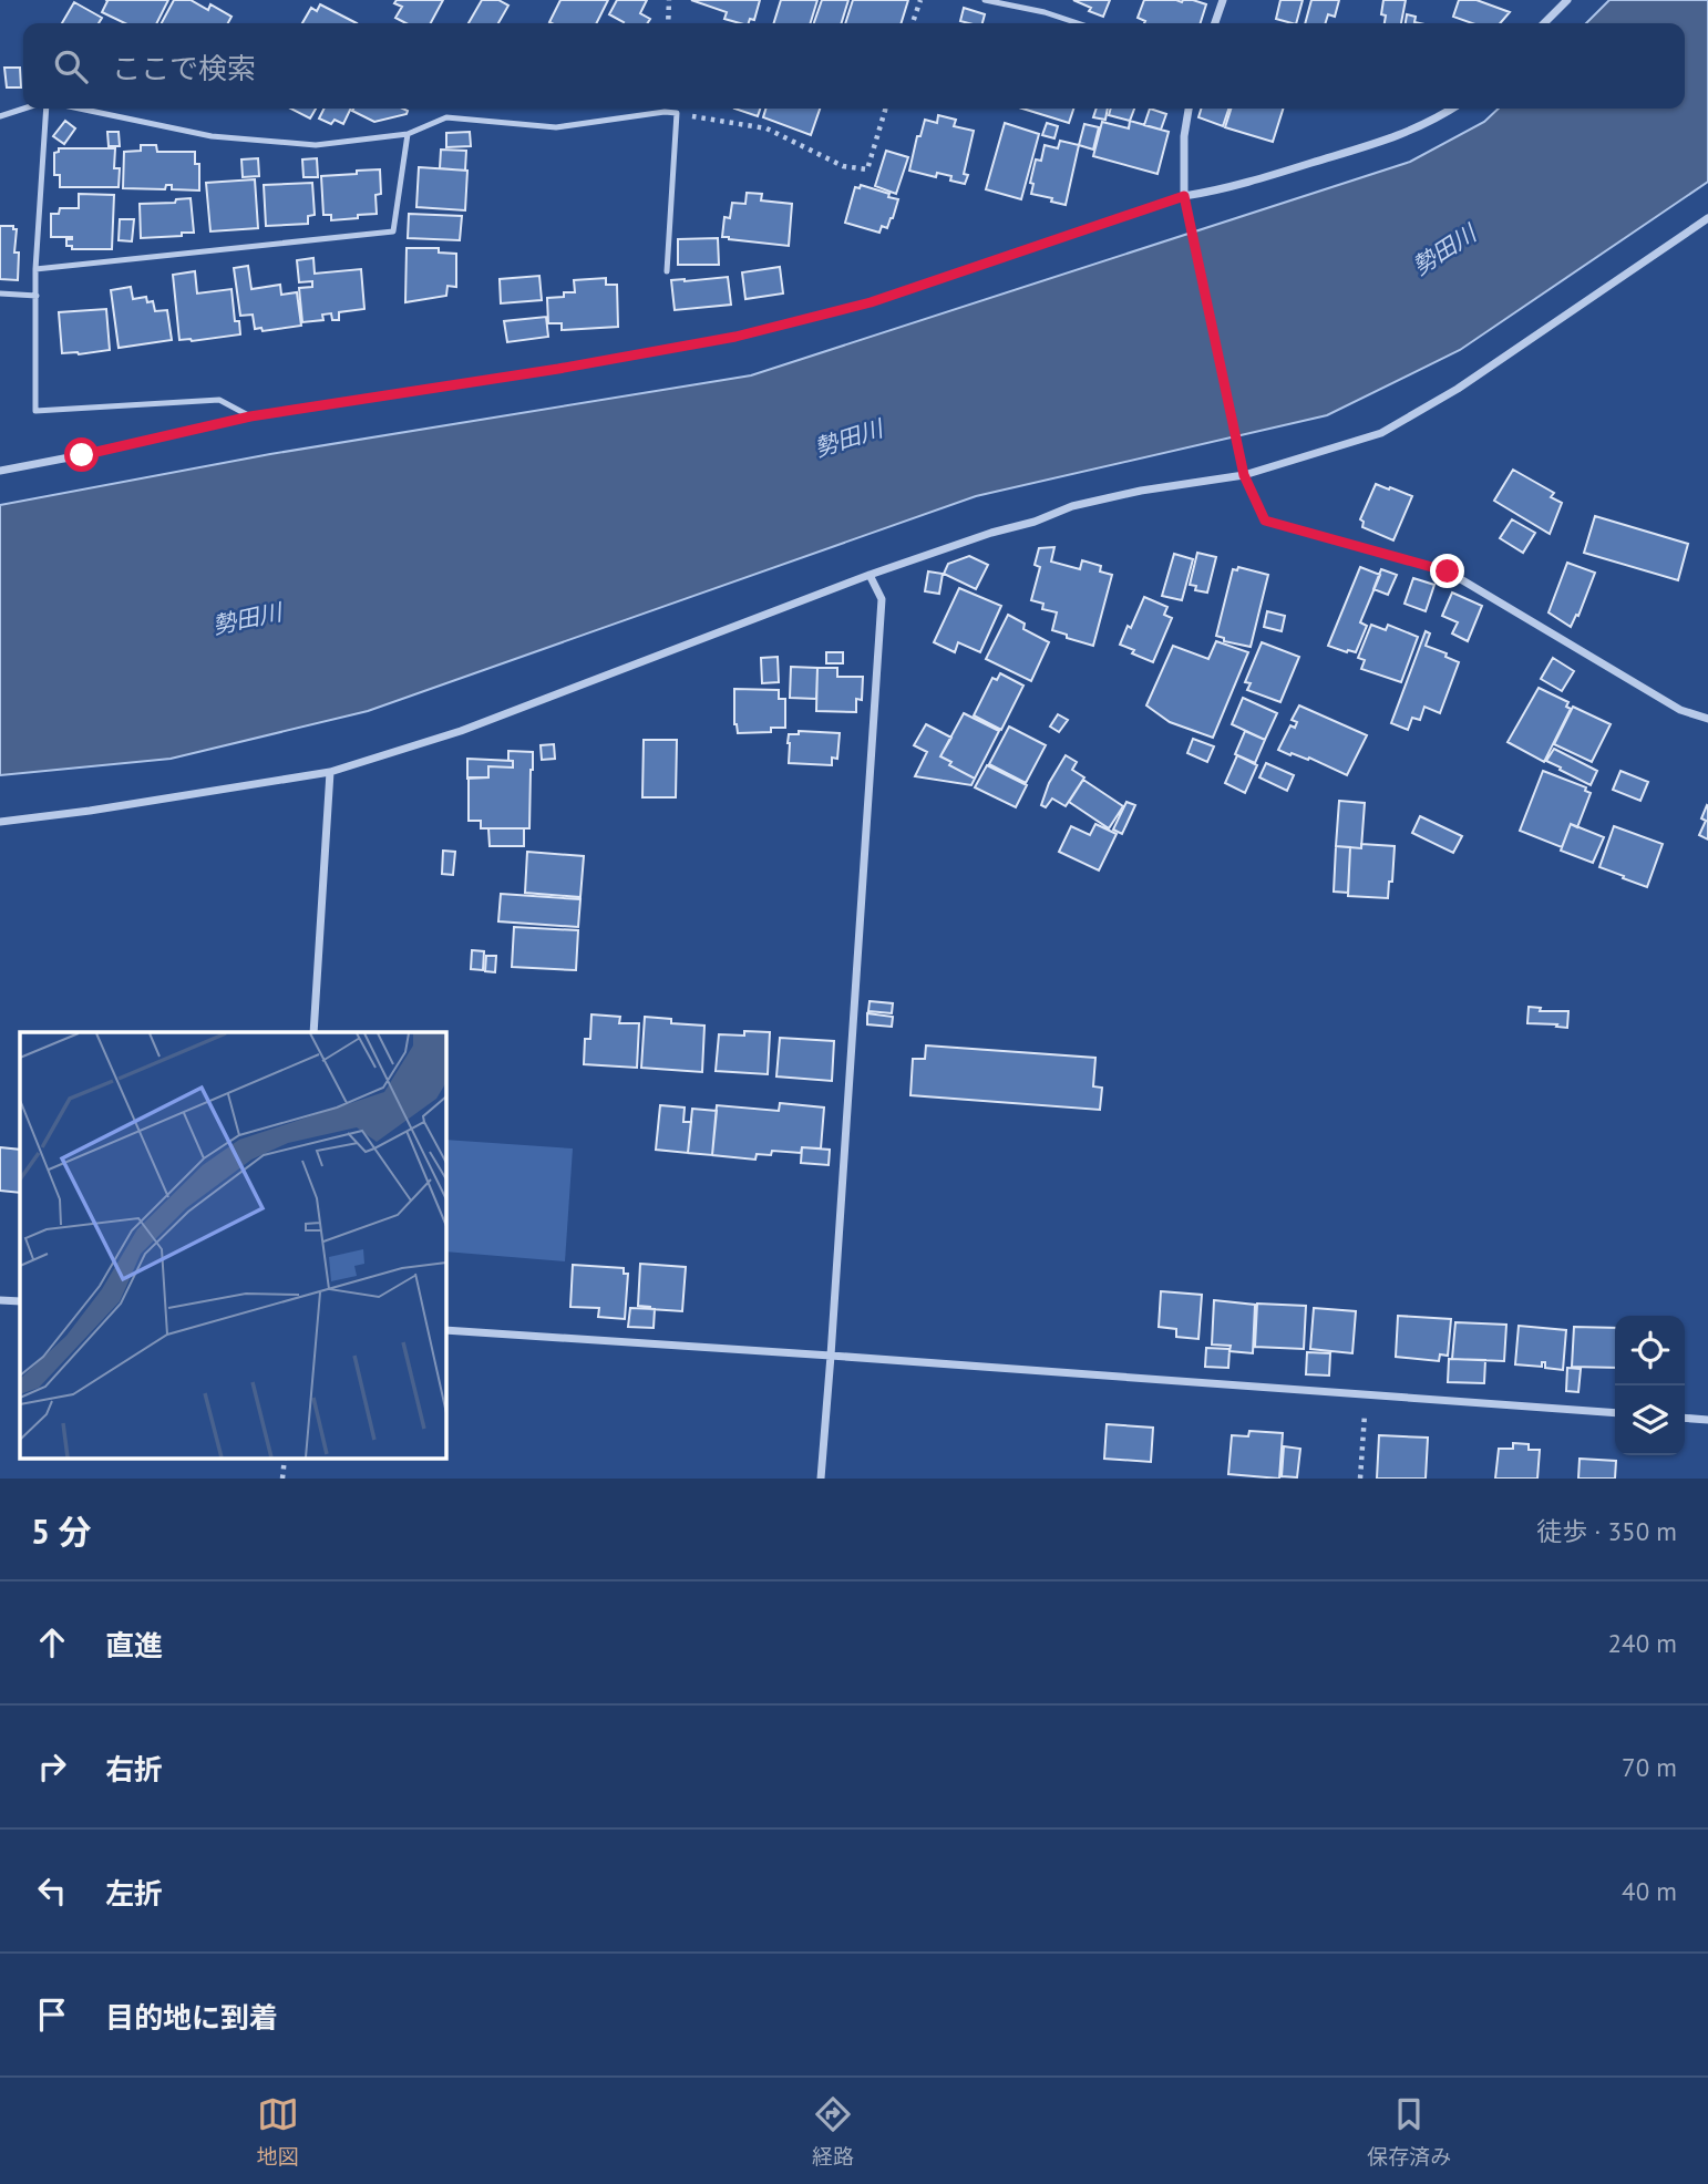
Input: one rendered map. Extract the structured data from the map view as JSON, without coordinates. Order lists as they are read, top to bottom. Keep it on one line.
{"water":["勢田川"],"page":{"search":"ここで検索","heading":["5 分","徒歩 · 350 m"],"list":[["直進","240 m"],["右折","70 m"],["左折","40 m"],"目的地に到着"],"nav":["地図","経路","保存済み"]}}
